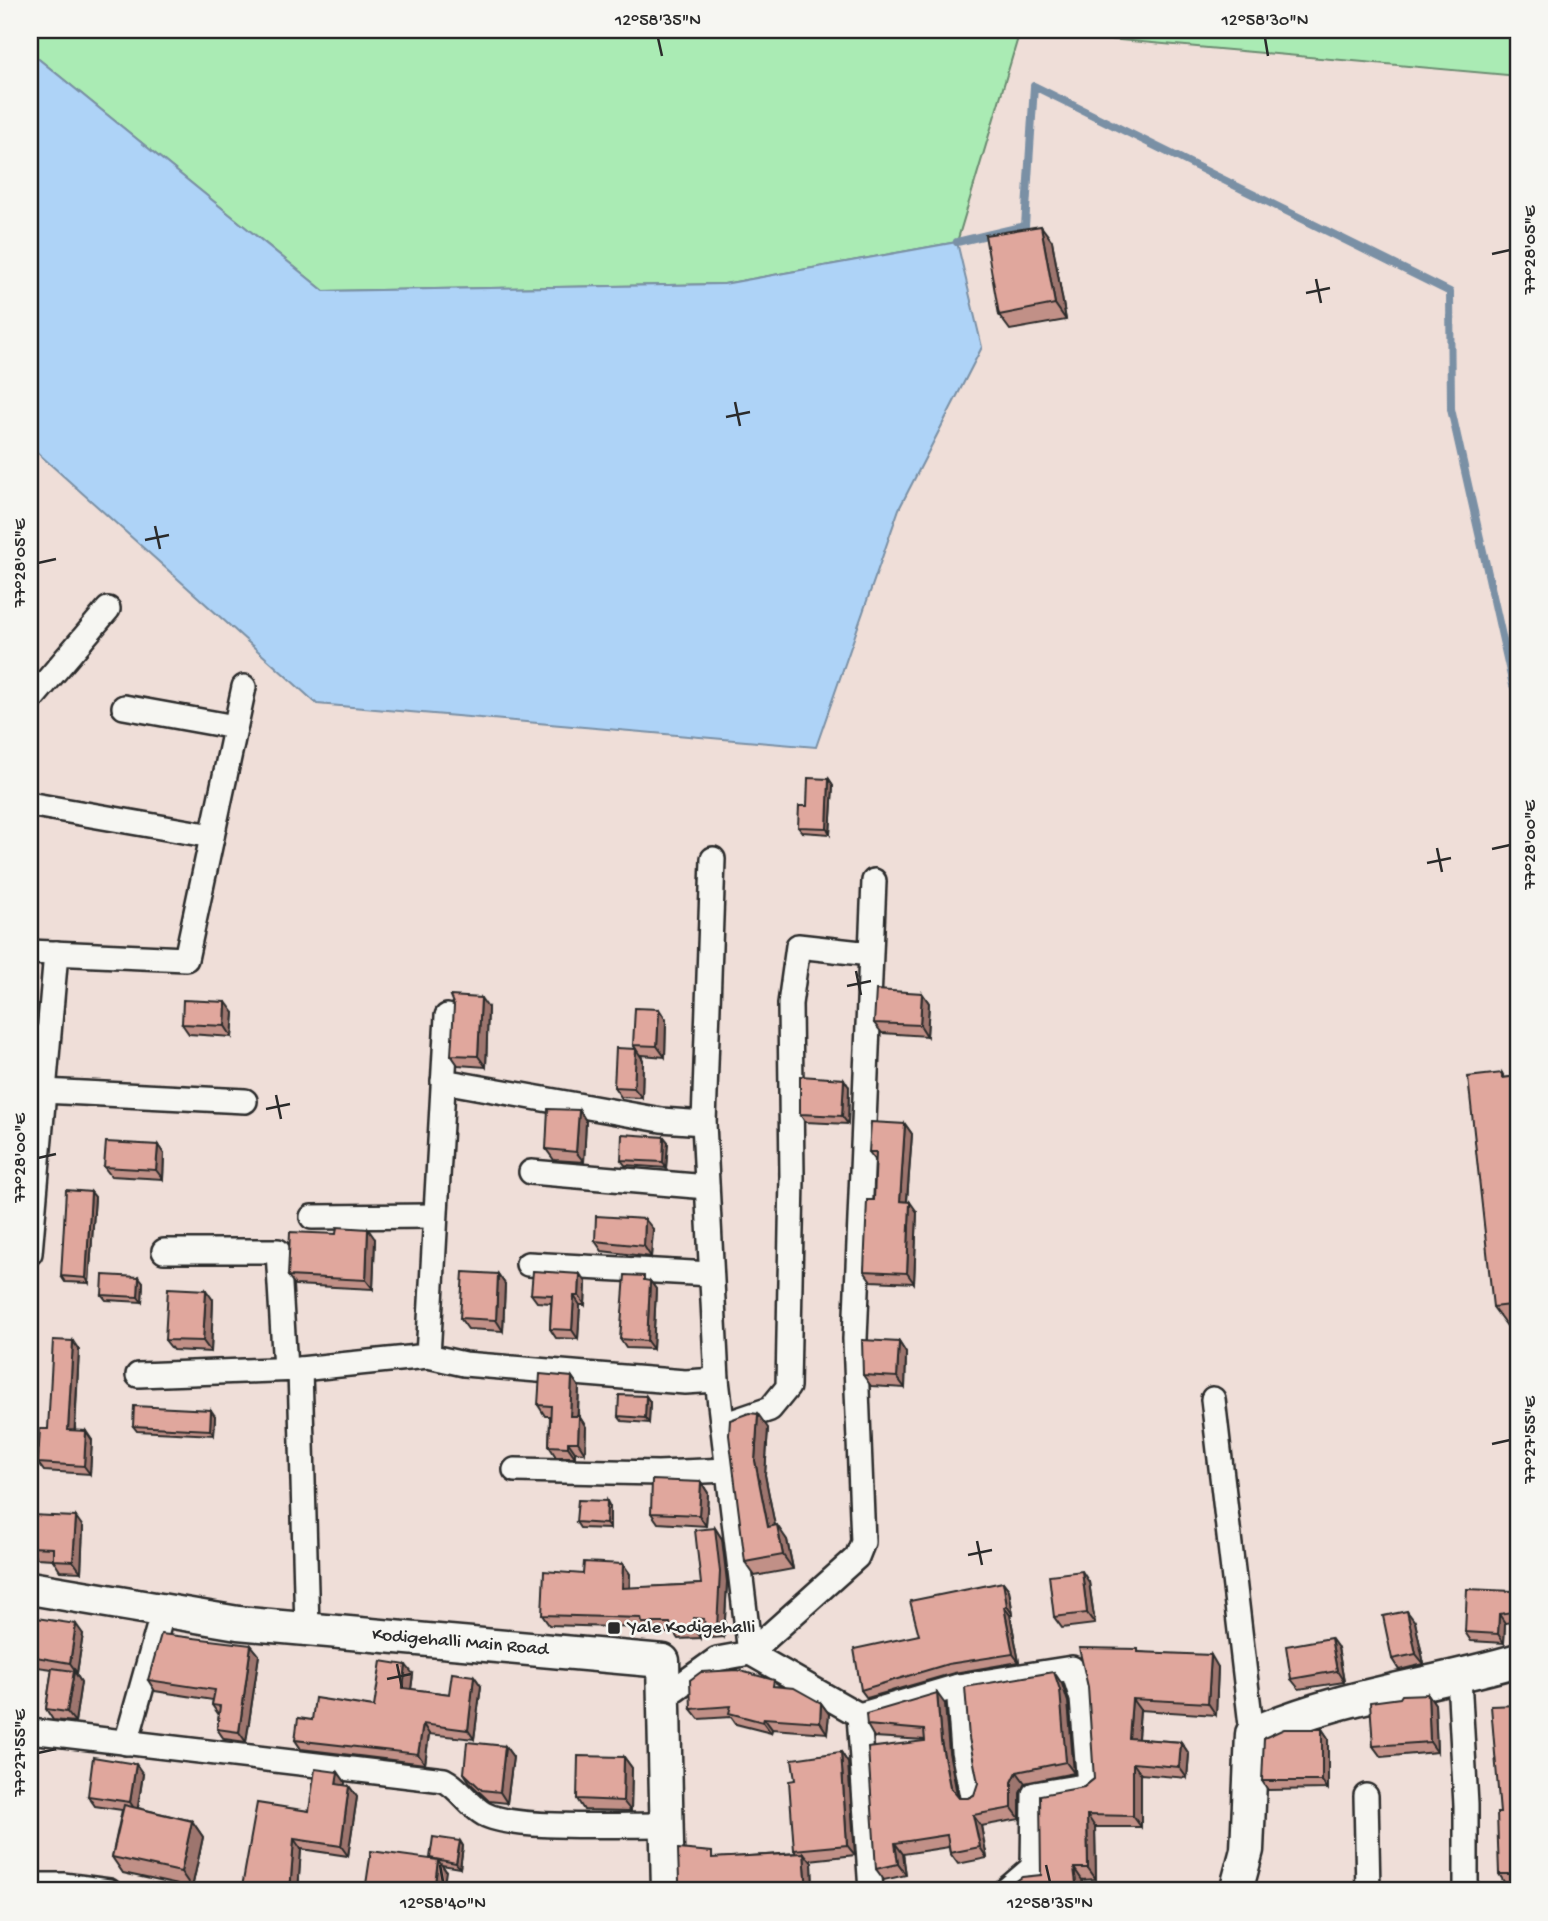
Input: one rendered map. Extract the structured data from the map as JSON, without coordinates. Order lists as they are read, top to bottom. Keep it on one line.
{"streets":{"street":["Kodigehalli Main Road"]},"places":{"transit":["Yale Kodigehalli"]},"coordinates":["12°58'35\"N","12°58'30\"N","77°28'05\"E","77°28'00\"E","77°27'55\"E","12°58'40\"N"]}
